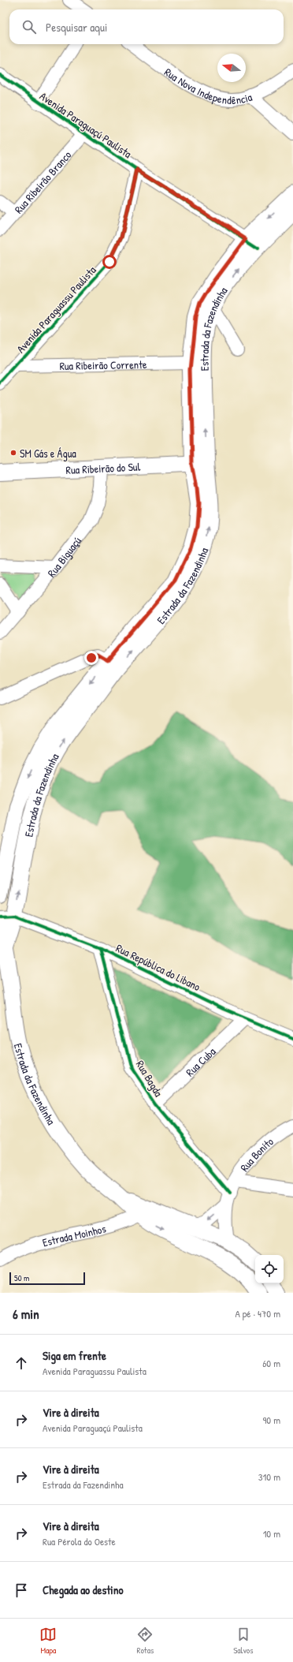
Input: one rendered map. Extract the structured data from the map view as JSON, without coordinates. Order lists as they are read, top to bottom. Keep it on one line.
{"streets":{"main road":["Estrada da Fazendinha","Rua Ribeirão do Sul"],"street":["Rua Nova Independência","Avenida Paraguaçú Paulista","Rua Ribeirão Branco","Avenida Paraguassu Paulista","Rua Ribeirão Corrente","Rua Biguaçú","Rua República do Libano","Rua Cuba","Rua Bagda","Rua Bonito","Estrada Moinhos"]},"crossings":[["Avenida Paraguaçú Paulista","Rua Ribeirão Branco"],["Avenida Paraguaçú Paulista","Avenida Paraguassu Paulista"],["Avenida Paraguaçú Paulista","Estrada da Fazendinha"],["Avenida Paraguassu Paulista","Rua Ribeirão Corrente"],["Estrada da Fazendinha","Rua Ribeirão Corrente"],["Estrada da Fazendinha","Rua Ribeirão do Sul"],["Estrada da Fazendinha","Rua República do Libano"],["Estrada da Fazendinha","Estrada Moinhos"],["Rua Ribeirão do Sul","Rua Biguaçú"],["Rua República do Libano","Rua Cuba"],["Rua República do Libano","Rua Bagda"],["Rua Cuba","Rua Bagda"],["Rua Bagda","Rua Bonito"]],"places":["SM Gás e Água"],"scale_bar":"50 m","north":"left","page":{"search":"Pesquisar aqui","scale":"50 m","heading":["6 min","A pé · 470 m"],"list":[["Siga em frente","Avenida Paraguassu Paulista","60 m"],["Vire à direita","Avenida Paraguaçú Paulista","90 m"],["Vire à direita","Estrada da Fazendinha","310 m"],["Vire à direita","Rua Pérola do Oeste","10 m"],"Chegada ao destino"],"nav":["Mapa","Rotas","Salvos"]}}
